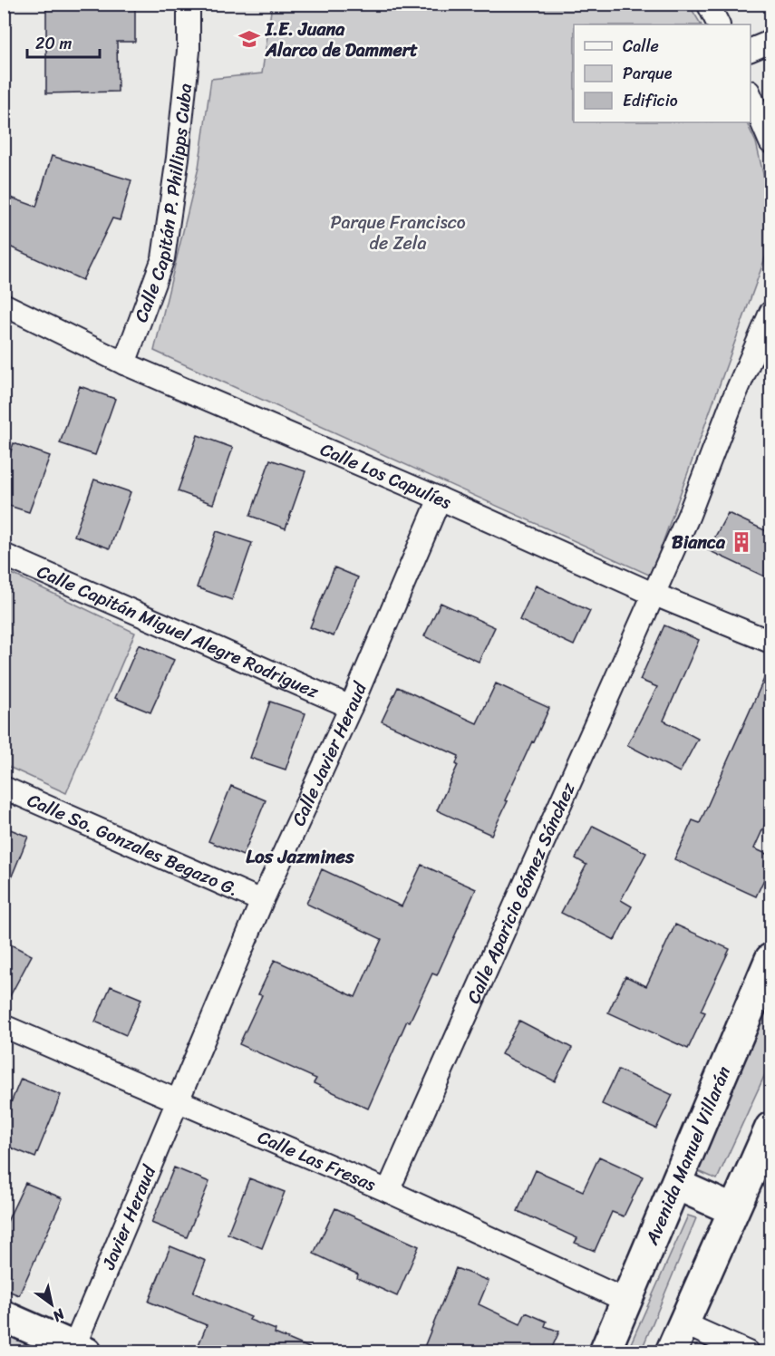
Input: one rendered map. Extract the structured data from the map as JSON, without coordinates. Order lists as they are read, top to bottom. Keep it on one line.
{"streets":{"main road":["Avenida Manuel Villarán"],"street":["Calle Capitán P. Phillipps Cuba","Calle Los Capulíes","Calle Capitán Miguel Alegre Rodriguez","Calle Javier Heraud","Calle So. Gonzales Begazo G.","Calle Aparicio Gómez Sánchez","Calle Las Fresas","Javier Heraud"]},"crossings":[["Calle Capitán P. Phillipps Cuba","Calle Los Capulíes"],["Calle Los Capulíes","Calle Javier Heraud"],["Calle Los Capulíes","Calle Aparicio Gómez Sánchez"],["Calle Capitán Miguel Alegre Rodriguez","Calle Javier Heraud"],["Calle Javier Heraud","Calle So. Gonzales Begazo G."],["Calle Javier Heraud","Calle Las Fresas"],["Calle Javier Heraud","Javier Heraud"],["Calle Aparicio Gómez Sánchez","Calle Las Fresas"],["Avenida Manuel Villarán","Calle Las Fresas"],["Calle Las Fresas","Javier Heraud"]],"districts":["Los Jazmines"],"parks":["Parque Francisco de Zela"],"places":{"school or university":["I.E. Juana Alarco de Dammert"],"building":["Bianca"]},"legend":["Calle","Parque","Edificio"],"scale_bar":"20 m","north":"bottom right"}
